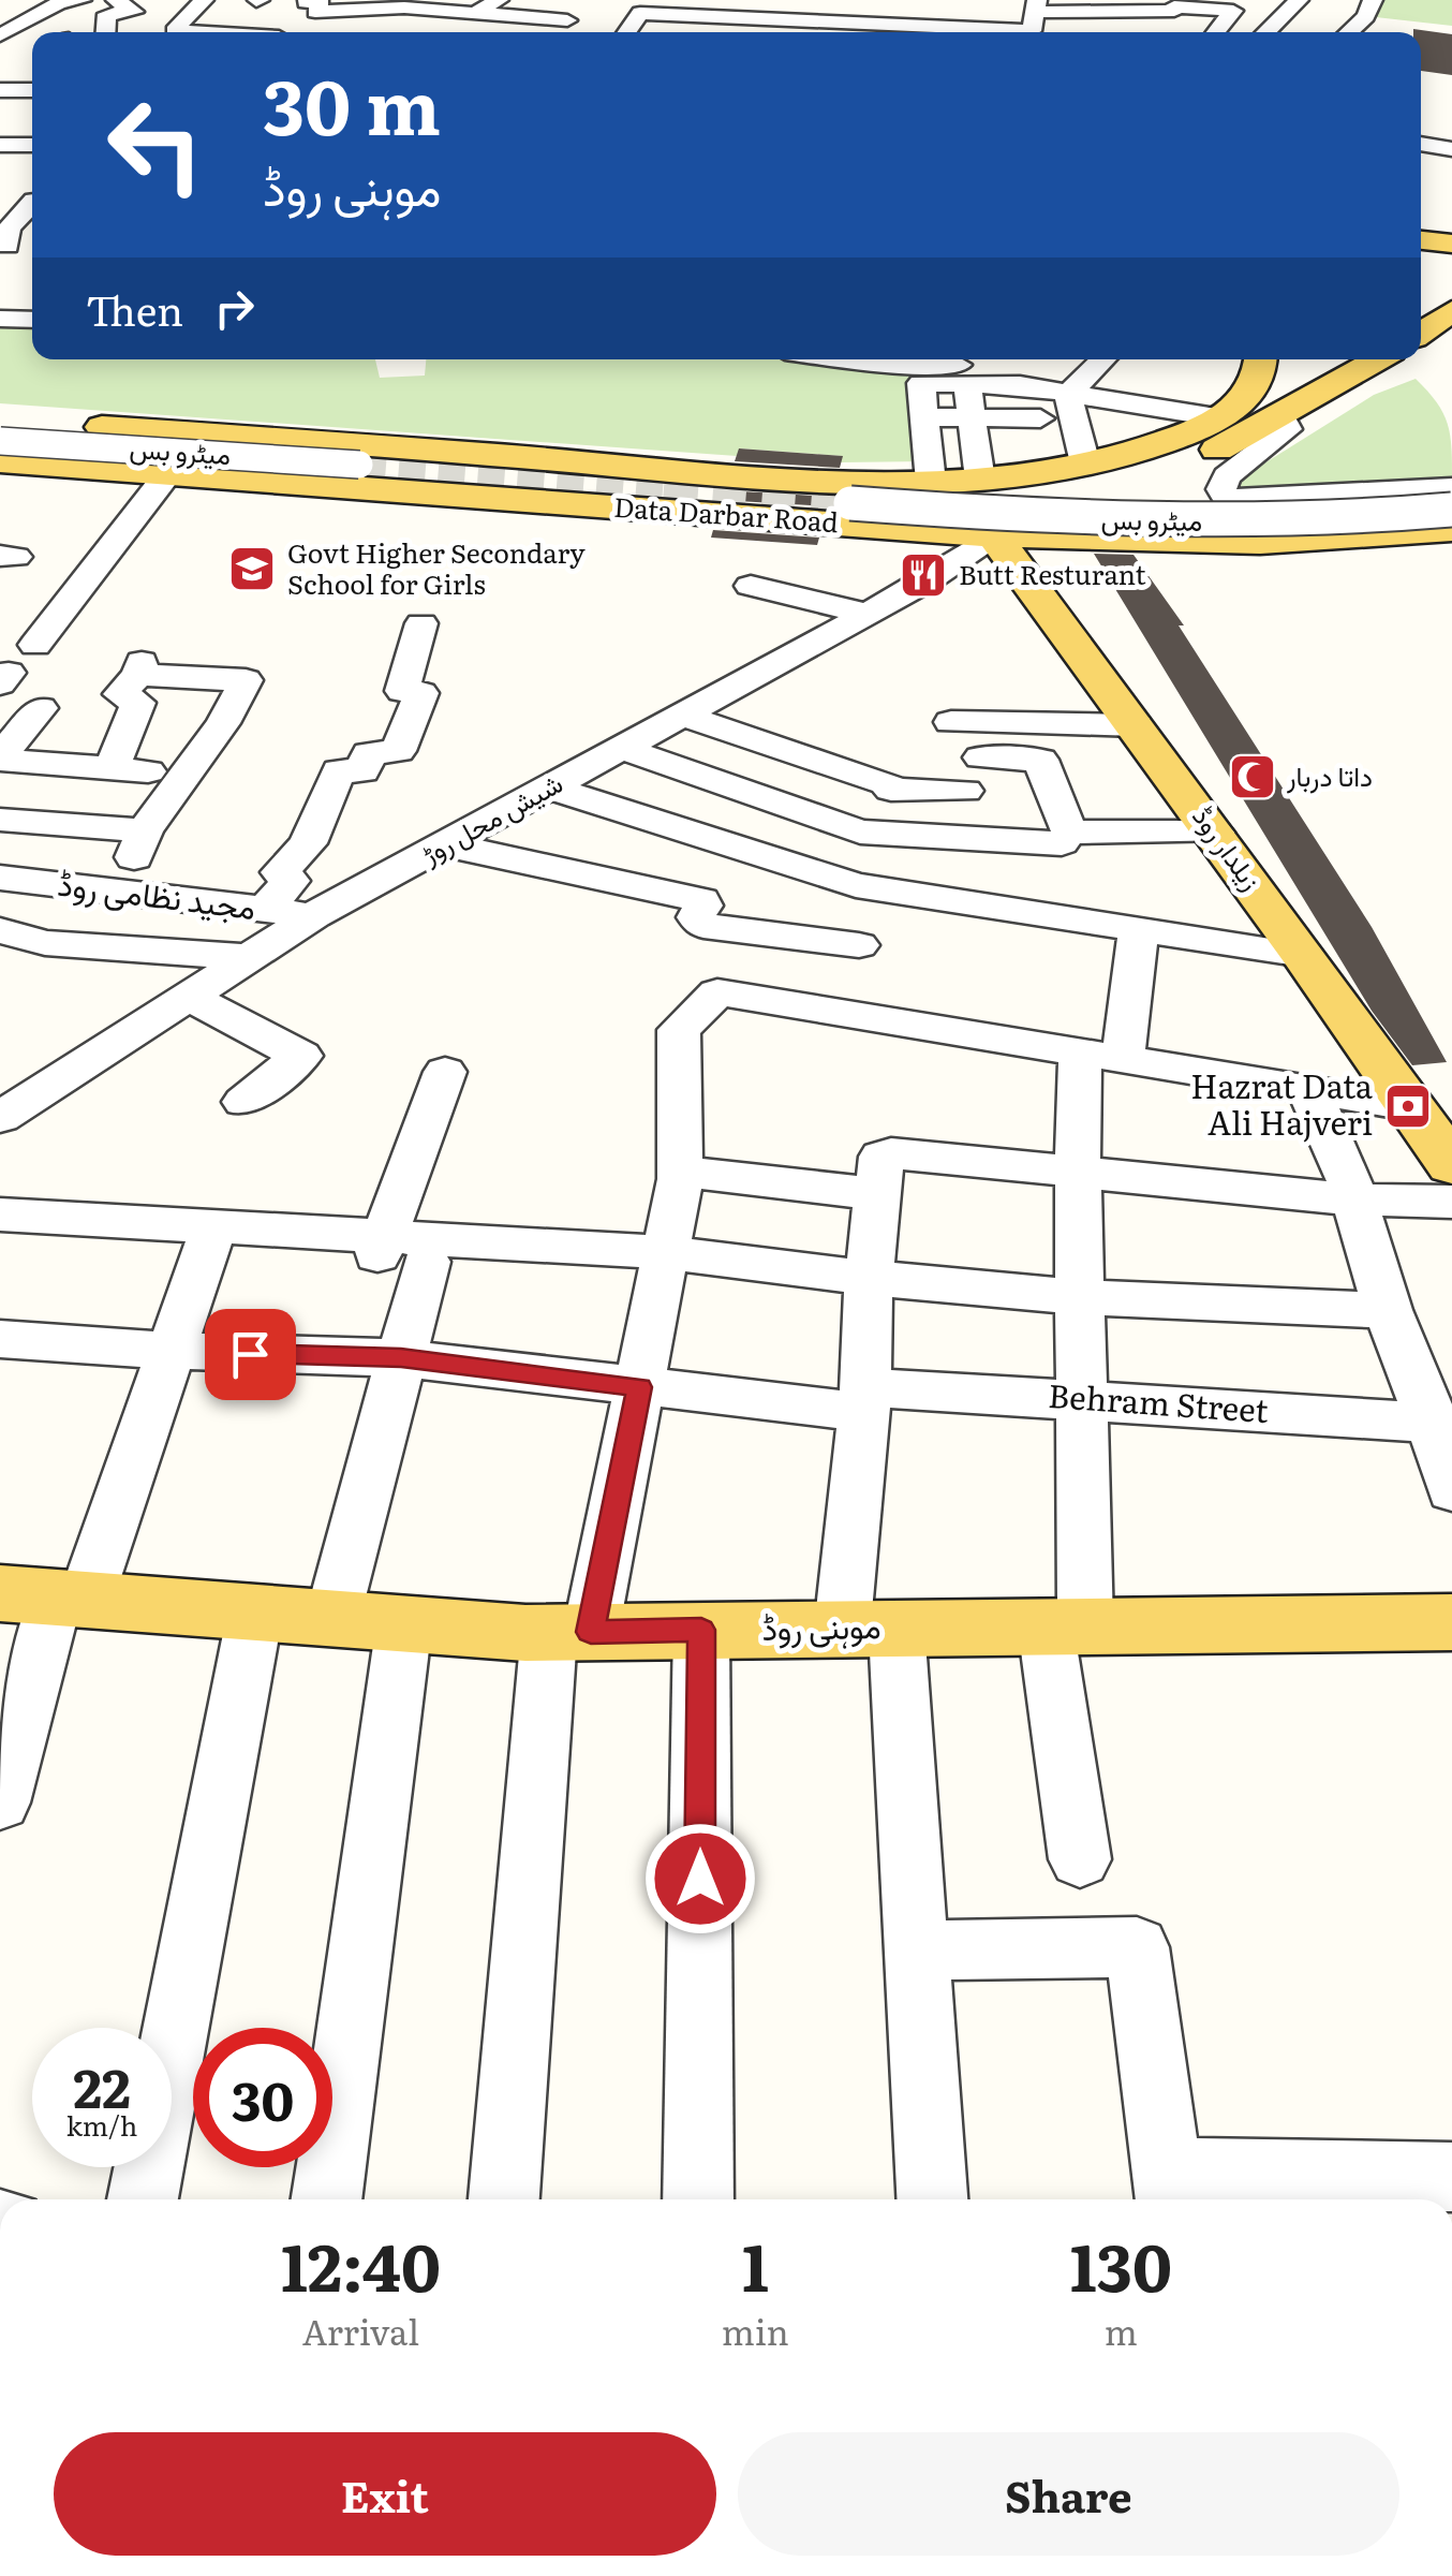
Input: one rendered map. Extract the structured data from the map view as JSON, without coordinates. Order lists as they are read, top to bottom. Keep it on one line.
{"streets":{"main road":["Data Darbar Road","زیلدار روڈ","موہنی روڈ"],"street":["میٹرو بس","شیش محل روڑ","مجید نظامی روڈ","Behram Street"]},"crossings":[["Data Darbar Road","شیش محل روڑ"],["Data Darbar Road","زیلدار روڈ"],["شیش محل روڑ","زیلدار روڈ"],["شیش محل روڑ","مجید نظامی روڈ"]],"places":{"school or university":["Govt Higher Secondary School for Girls"],"restaurant":["Butt Resturant"],"mosque":["داتا دربار"],"bank":["Hazrat Data Ali Hajveri"]},"page":{"turn":["30 m","موہنی روڈ"],"then":"Then","speed":"22 km/h","limit":"30","eta":["12:40","Arrival","1","min","130","m"],"buttons":["Exit","Share"]}}
